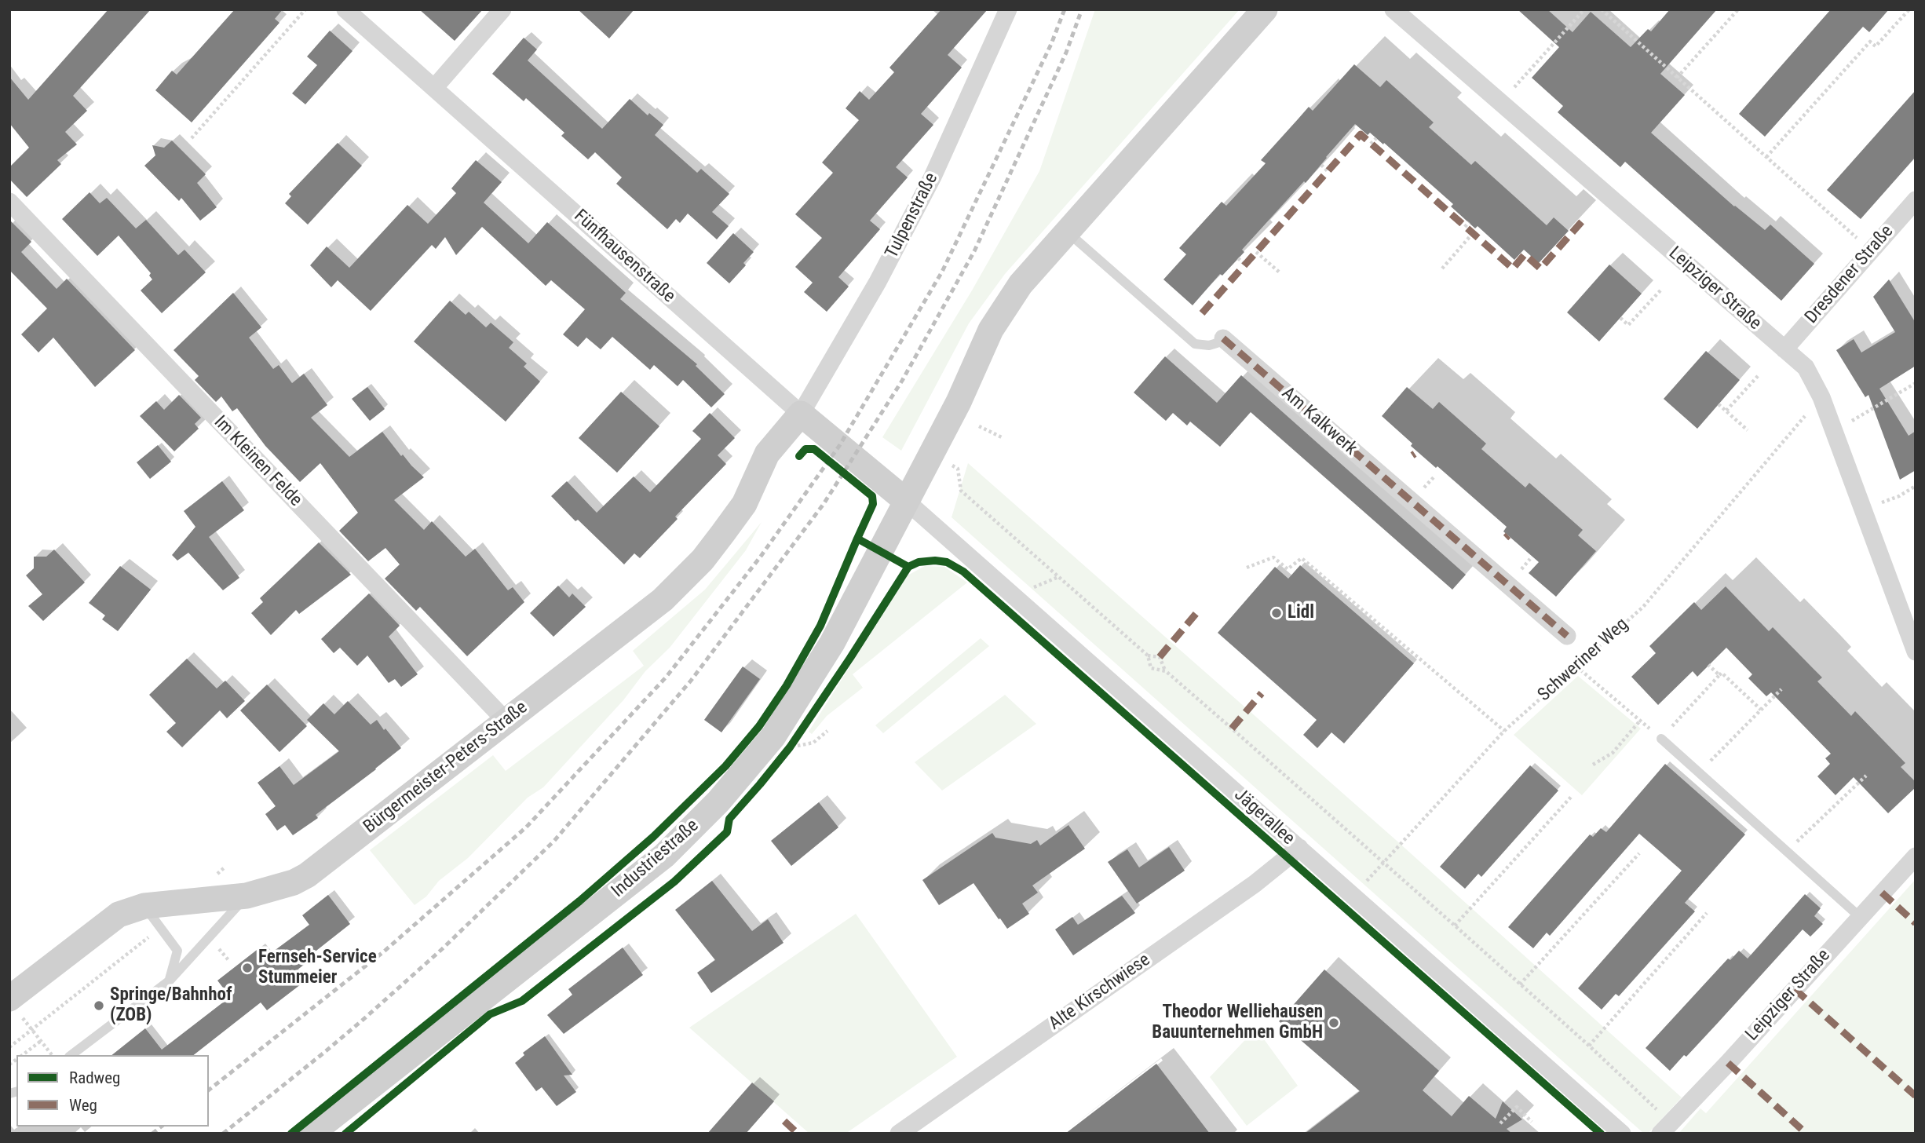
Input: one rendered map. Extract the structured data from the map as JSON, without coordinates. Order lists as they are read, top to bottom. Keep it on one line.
{"streets":{"street":["Tulpenstraße","Fünfhausenstraße","Dresdener Straße","Leipziger Straße","Am Kalkwerk","Im Kleinen Felde","Bürgermeister-Peters-Straße","Jägerallee","Industriestraße","Alte Kirschwiese"],"path":["Schweriner Weg"]},"crossings":[["Tulpenstraße","Fünfhausenstraße"],["Tulpenstraße","Bürgermeister-Peters-Straße"],["Fünfhausenstraße","Bürgermeister-Peters-Straße"],["Fünfhausenstraße","Jägerallee"],["Fünfhausenstraße","Industriestraße"],["Dresdener Straße","Leipziger Straße"],["Im Kleinen Felde","Bürgermeister-Peters-Straße"],["Schweriner Weg","Jägerallee"],["Jägerallee","Industriestraße"],["Jägerallee","Alte Kirschwiese"]],"places":["Lidl","Fernseh-Service Stummeier","Springe/Bahnhof (ZOB)","Theodor Welliehausen Bauunternehmen GmbH"],"legend":["Radweg","Weg"]}
